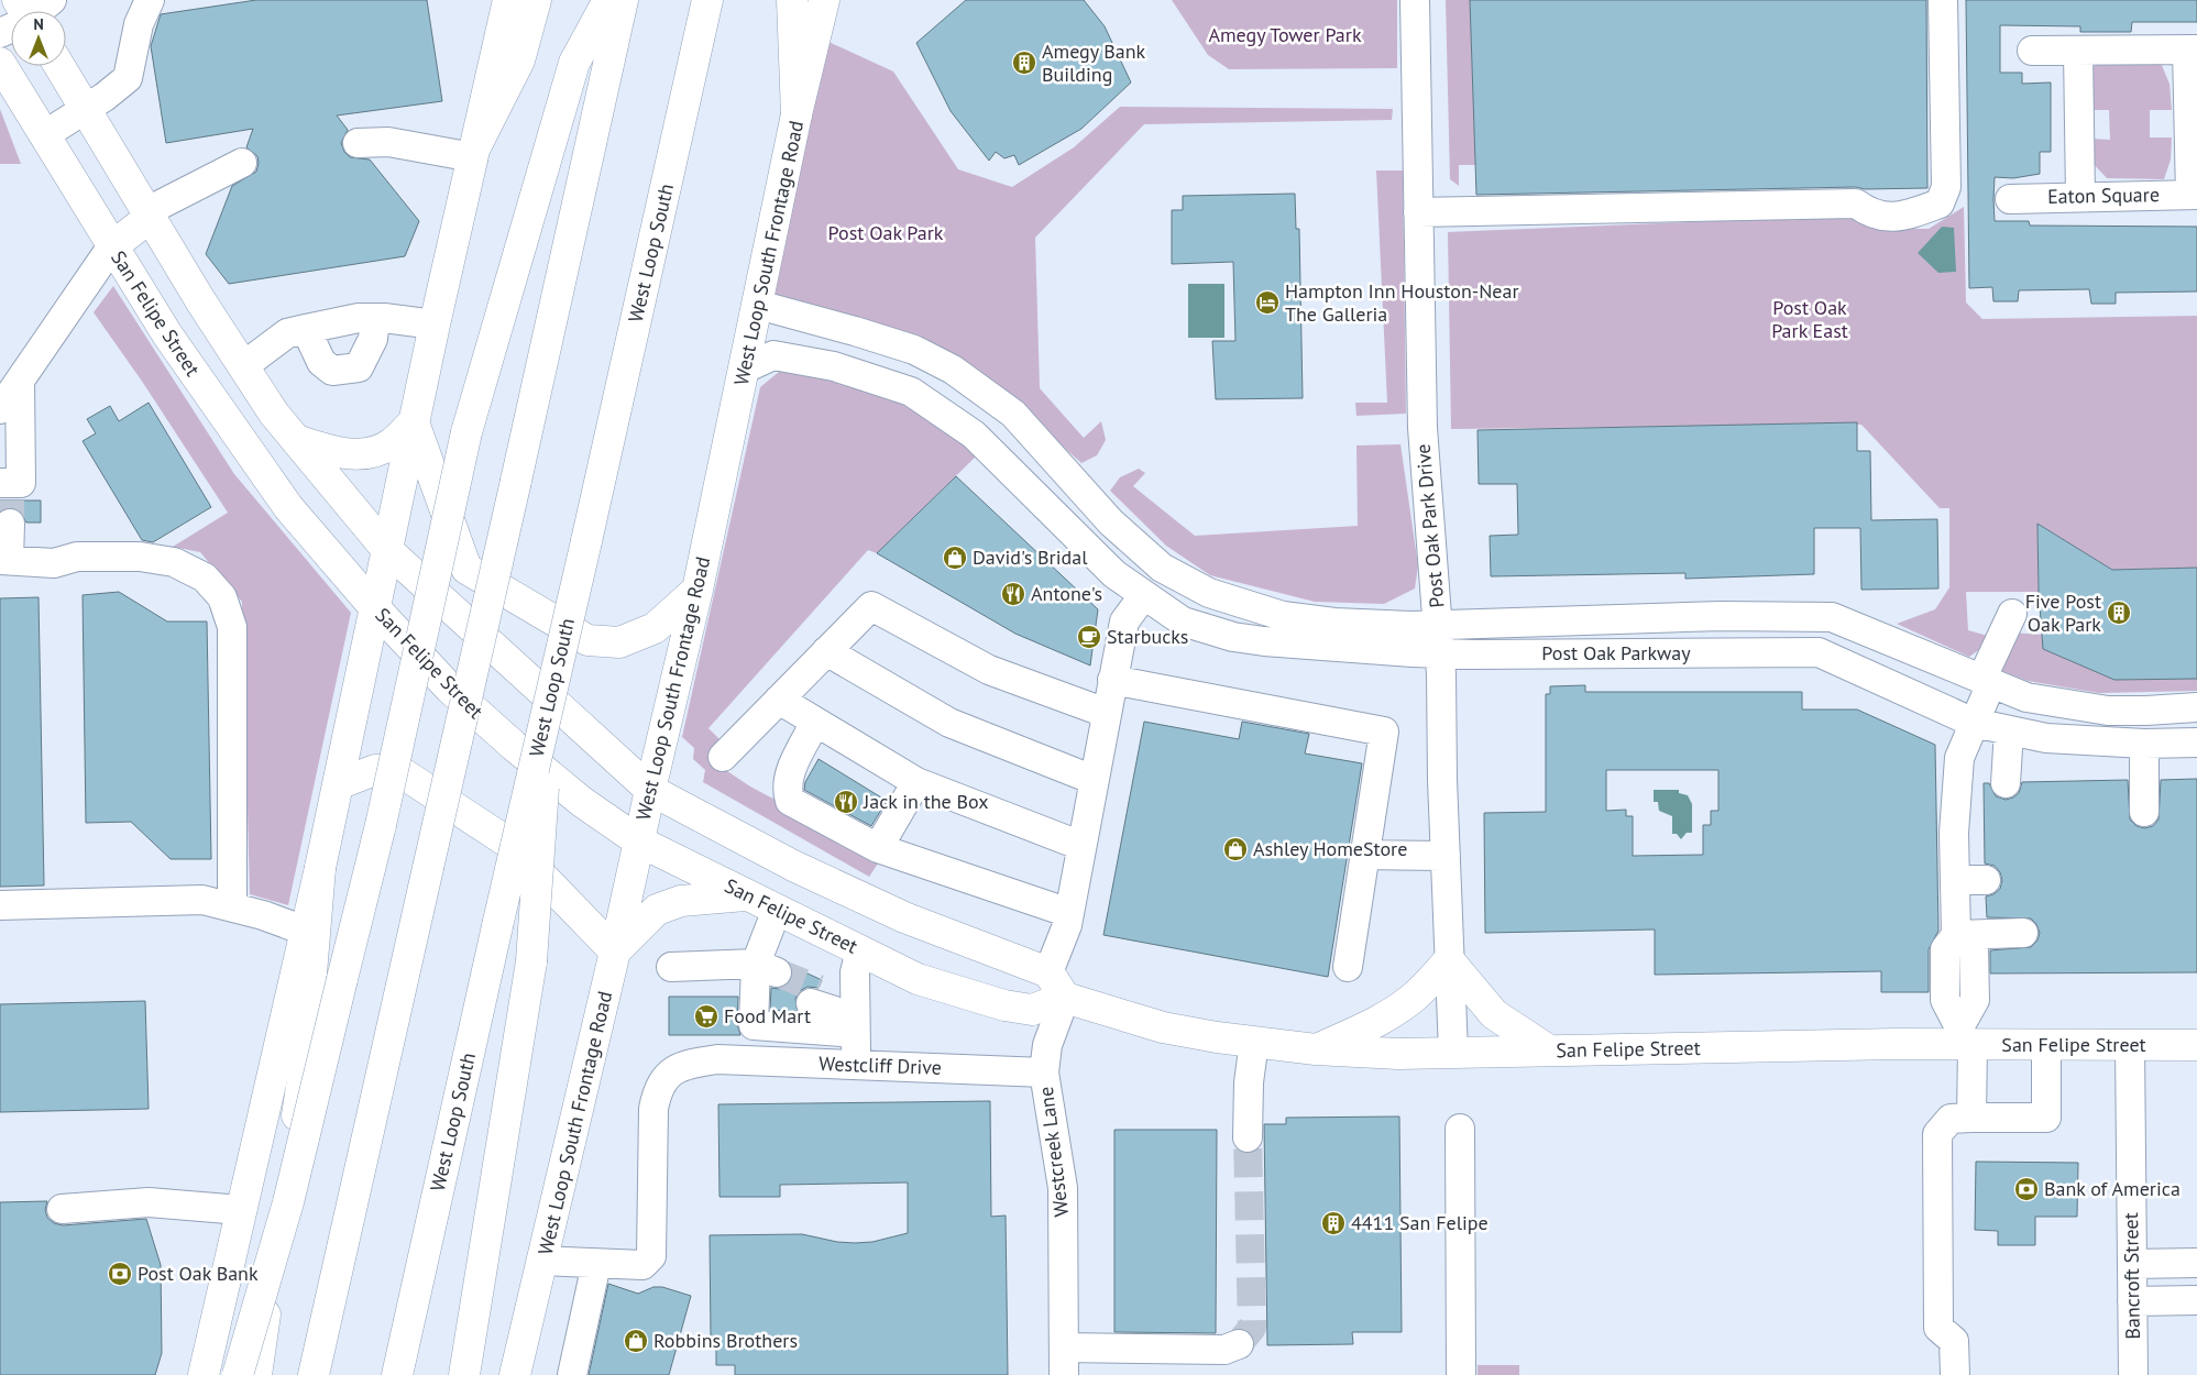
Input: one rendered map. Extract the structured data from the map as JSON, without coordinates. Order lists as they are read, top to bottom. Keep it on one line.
{"streets":{"main road":["West Loop South","West Loop South Frontage Road","San Felipe Street"],"street":["Eaton Square","Post Oak Park Drive","Post Oak Parkway","Westcliff Drive","Westcreek Lane","Bancroft Street"]},"crossings":[["West Loop South Frontage Road","San Felipe Street"],["West Loop South Frontage Road","Post Oak Parkway"],["West Loop South Frontage Road","Westcliff Drive"],["San Felipe Street","Post Oak Park Drive"],["San Felipe Street","Westcreek Lane"],["San Felipe Street","Bancroft Street"],["Post Oak Park Drive","Post Oak Parkway"],["Westcliff Drive","Westcreek Lane"]],"parks":["Amegy Tower Park","Post Oak Park","Post Oak Park East"],"places":{"building":["Amegy Bank Building","Five Post Oak Park","4411 San Felipe"],"hotel":["Hampton Inn Houston-Near The Galleria"],"shop":["David's Bridal","Ashley HomeStore","Robbins Brothers"],"restaurant":["Antone's","Jack in the Box"],"cafe":["Starbucks"],"supermarket":["Food Mart"],"bank":["Bank of America","Post Oak Bank"]},"north":"top"}
